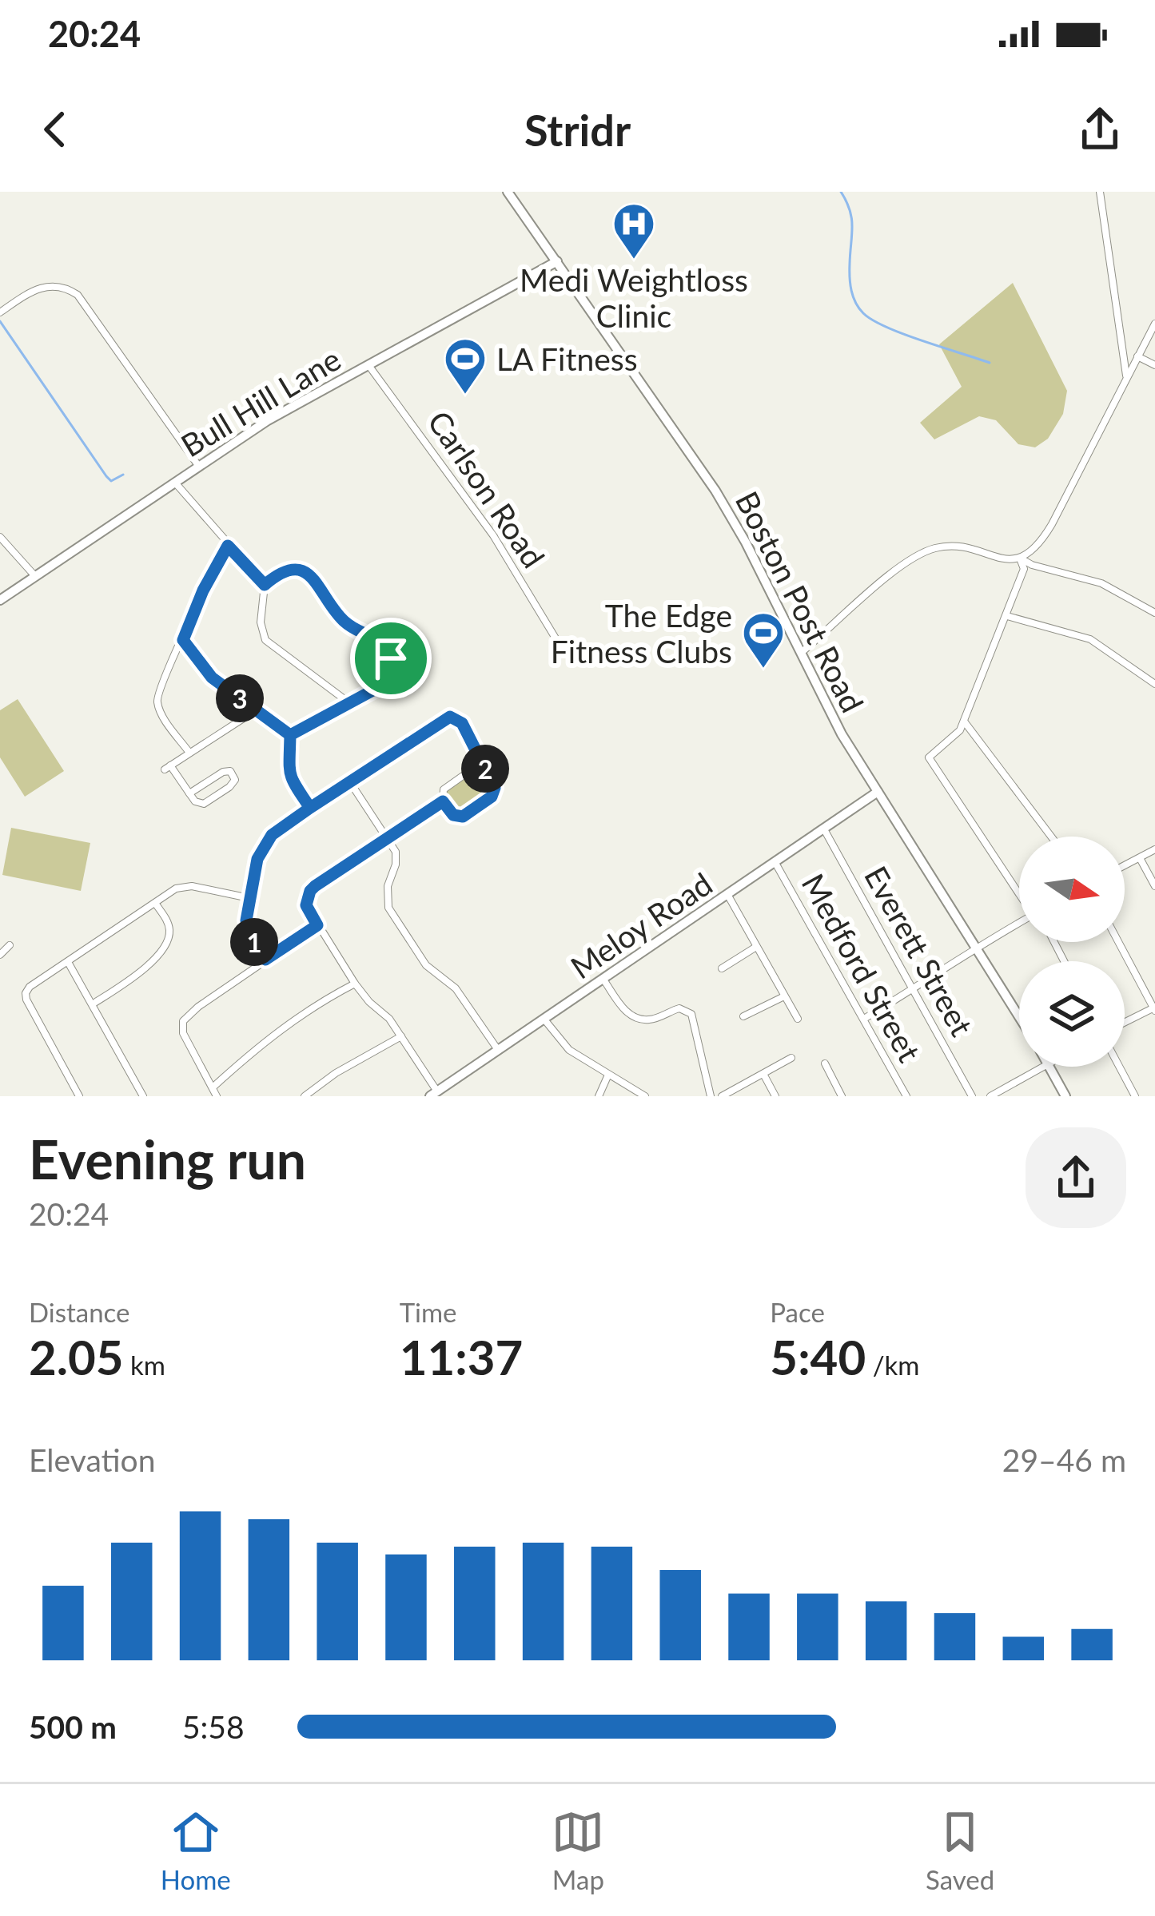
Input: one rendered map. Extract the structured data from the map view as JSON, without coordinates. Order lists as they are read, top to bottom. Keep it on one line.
{"streets":{"main road":["Bull Hill Lane","Boston Post Road","Meloy Road"],"street":["Carlson Road","Everett Street","Medford Street"]},"crossings":[["Bull Hill Lane","Carlson Road"],["Bull Hill Lane","Boston Post Road"],["Boston Post Road","Meloy Road"],["Meloy Road","Everett Street"],["Meloy Road","Medford Street"]],"places":{"hospital":["Medi Weightloss Clinic"],"sports":["LA Fitness","The Edge Fitness Clubs"]},"north":"right","page":{"status":"20:24","header":"Stridr","pins":["3","2","1"],"heading":["Evening run","20:24"],"stats":[["Distance","2.05 km"],["Time","11:37"],["Pace","5:40 /km"]],"chart":["Elevation","29–46 m"],"list":[{"name":"500 m","note":"5:58"}],"tabs":["Home","Map","Saved"]}}
